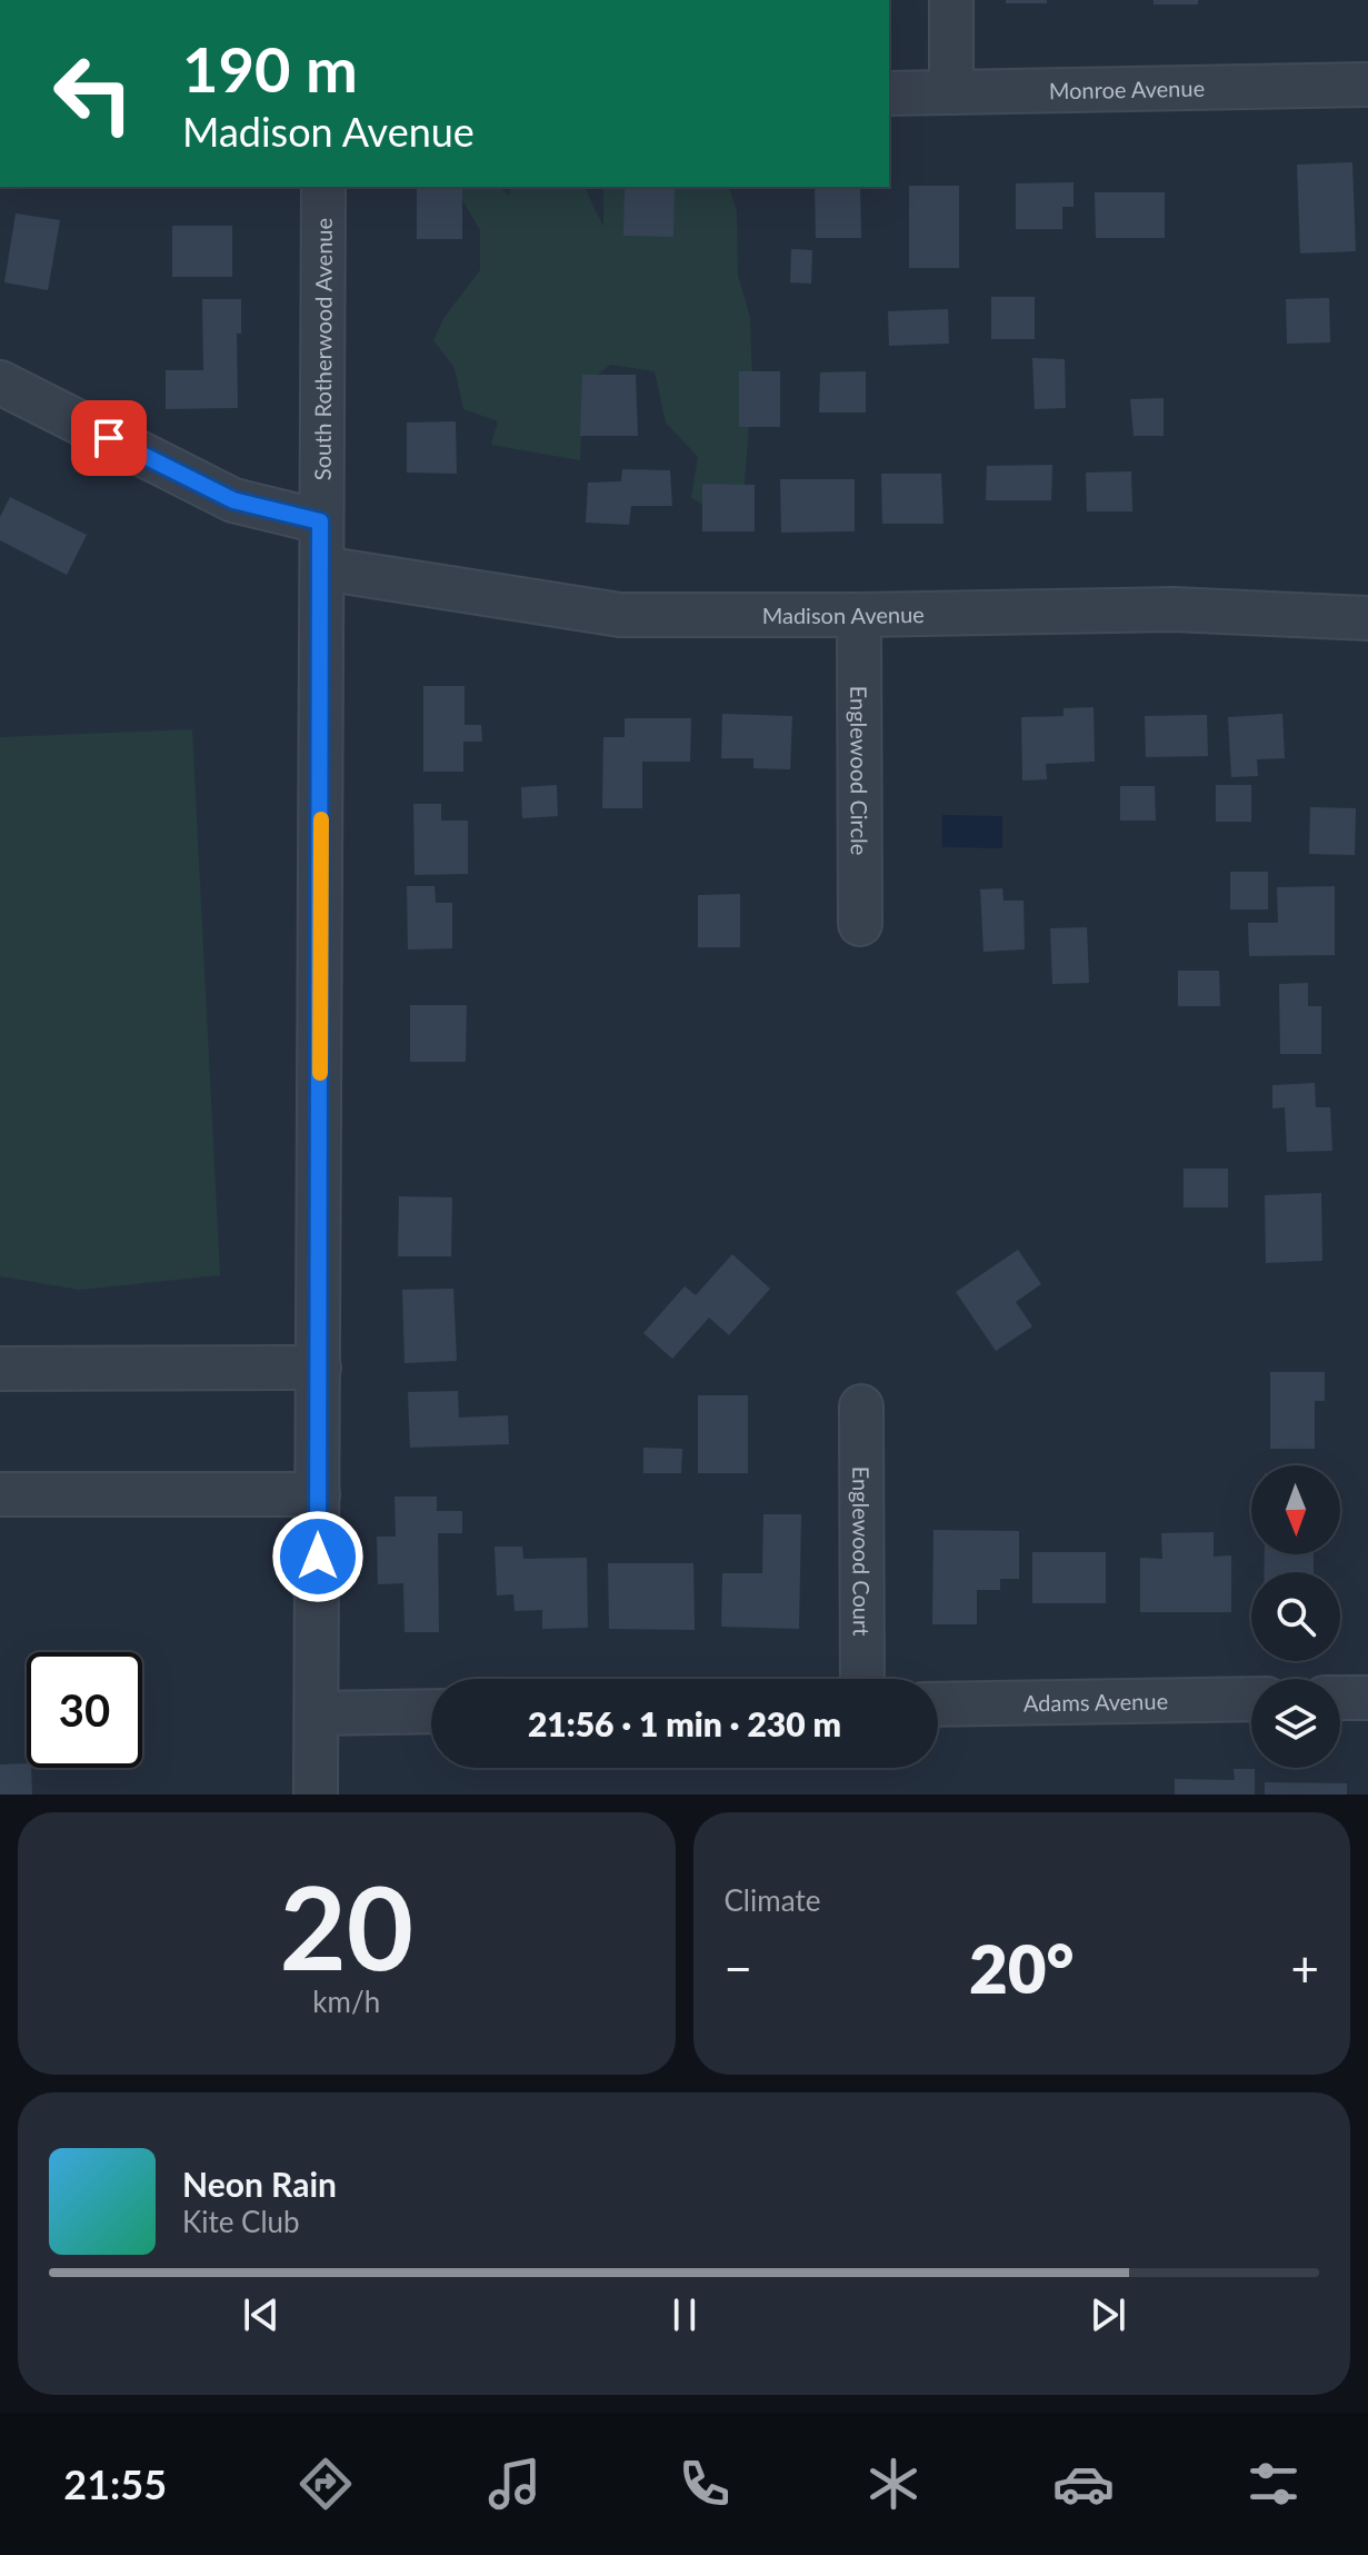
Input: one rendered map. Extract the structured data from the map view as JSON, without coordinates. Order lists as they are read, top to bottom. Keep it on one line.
{"streets":{"street":["Monroe Avenue","South Rotherwood Avenue","Madison Avenue","Englewood Circle","Englewood Court","Adams Avenue"]},"crossings":[["South Rotherwood Avenue","Madison Avenue"],["Madison Avenue","Englewood Circle"]],"north":"bottom","page":{"turn":["190 m","Madison Avenue"],"limit":"30","trip":"21:56 · 1 min · 230 m","tile":[["20","km/h"],"Climate"],"heat":["−","20°","+"],"song":["Neon Rain","Kite Club"],"tabs":"21:55"}}
